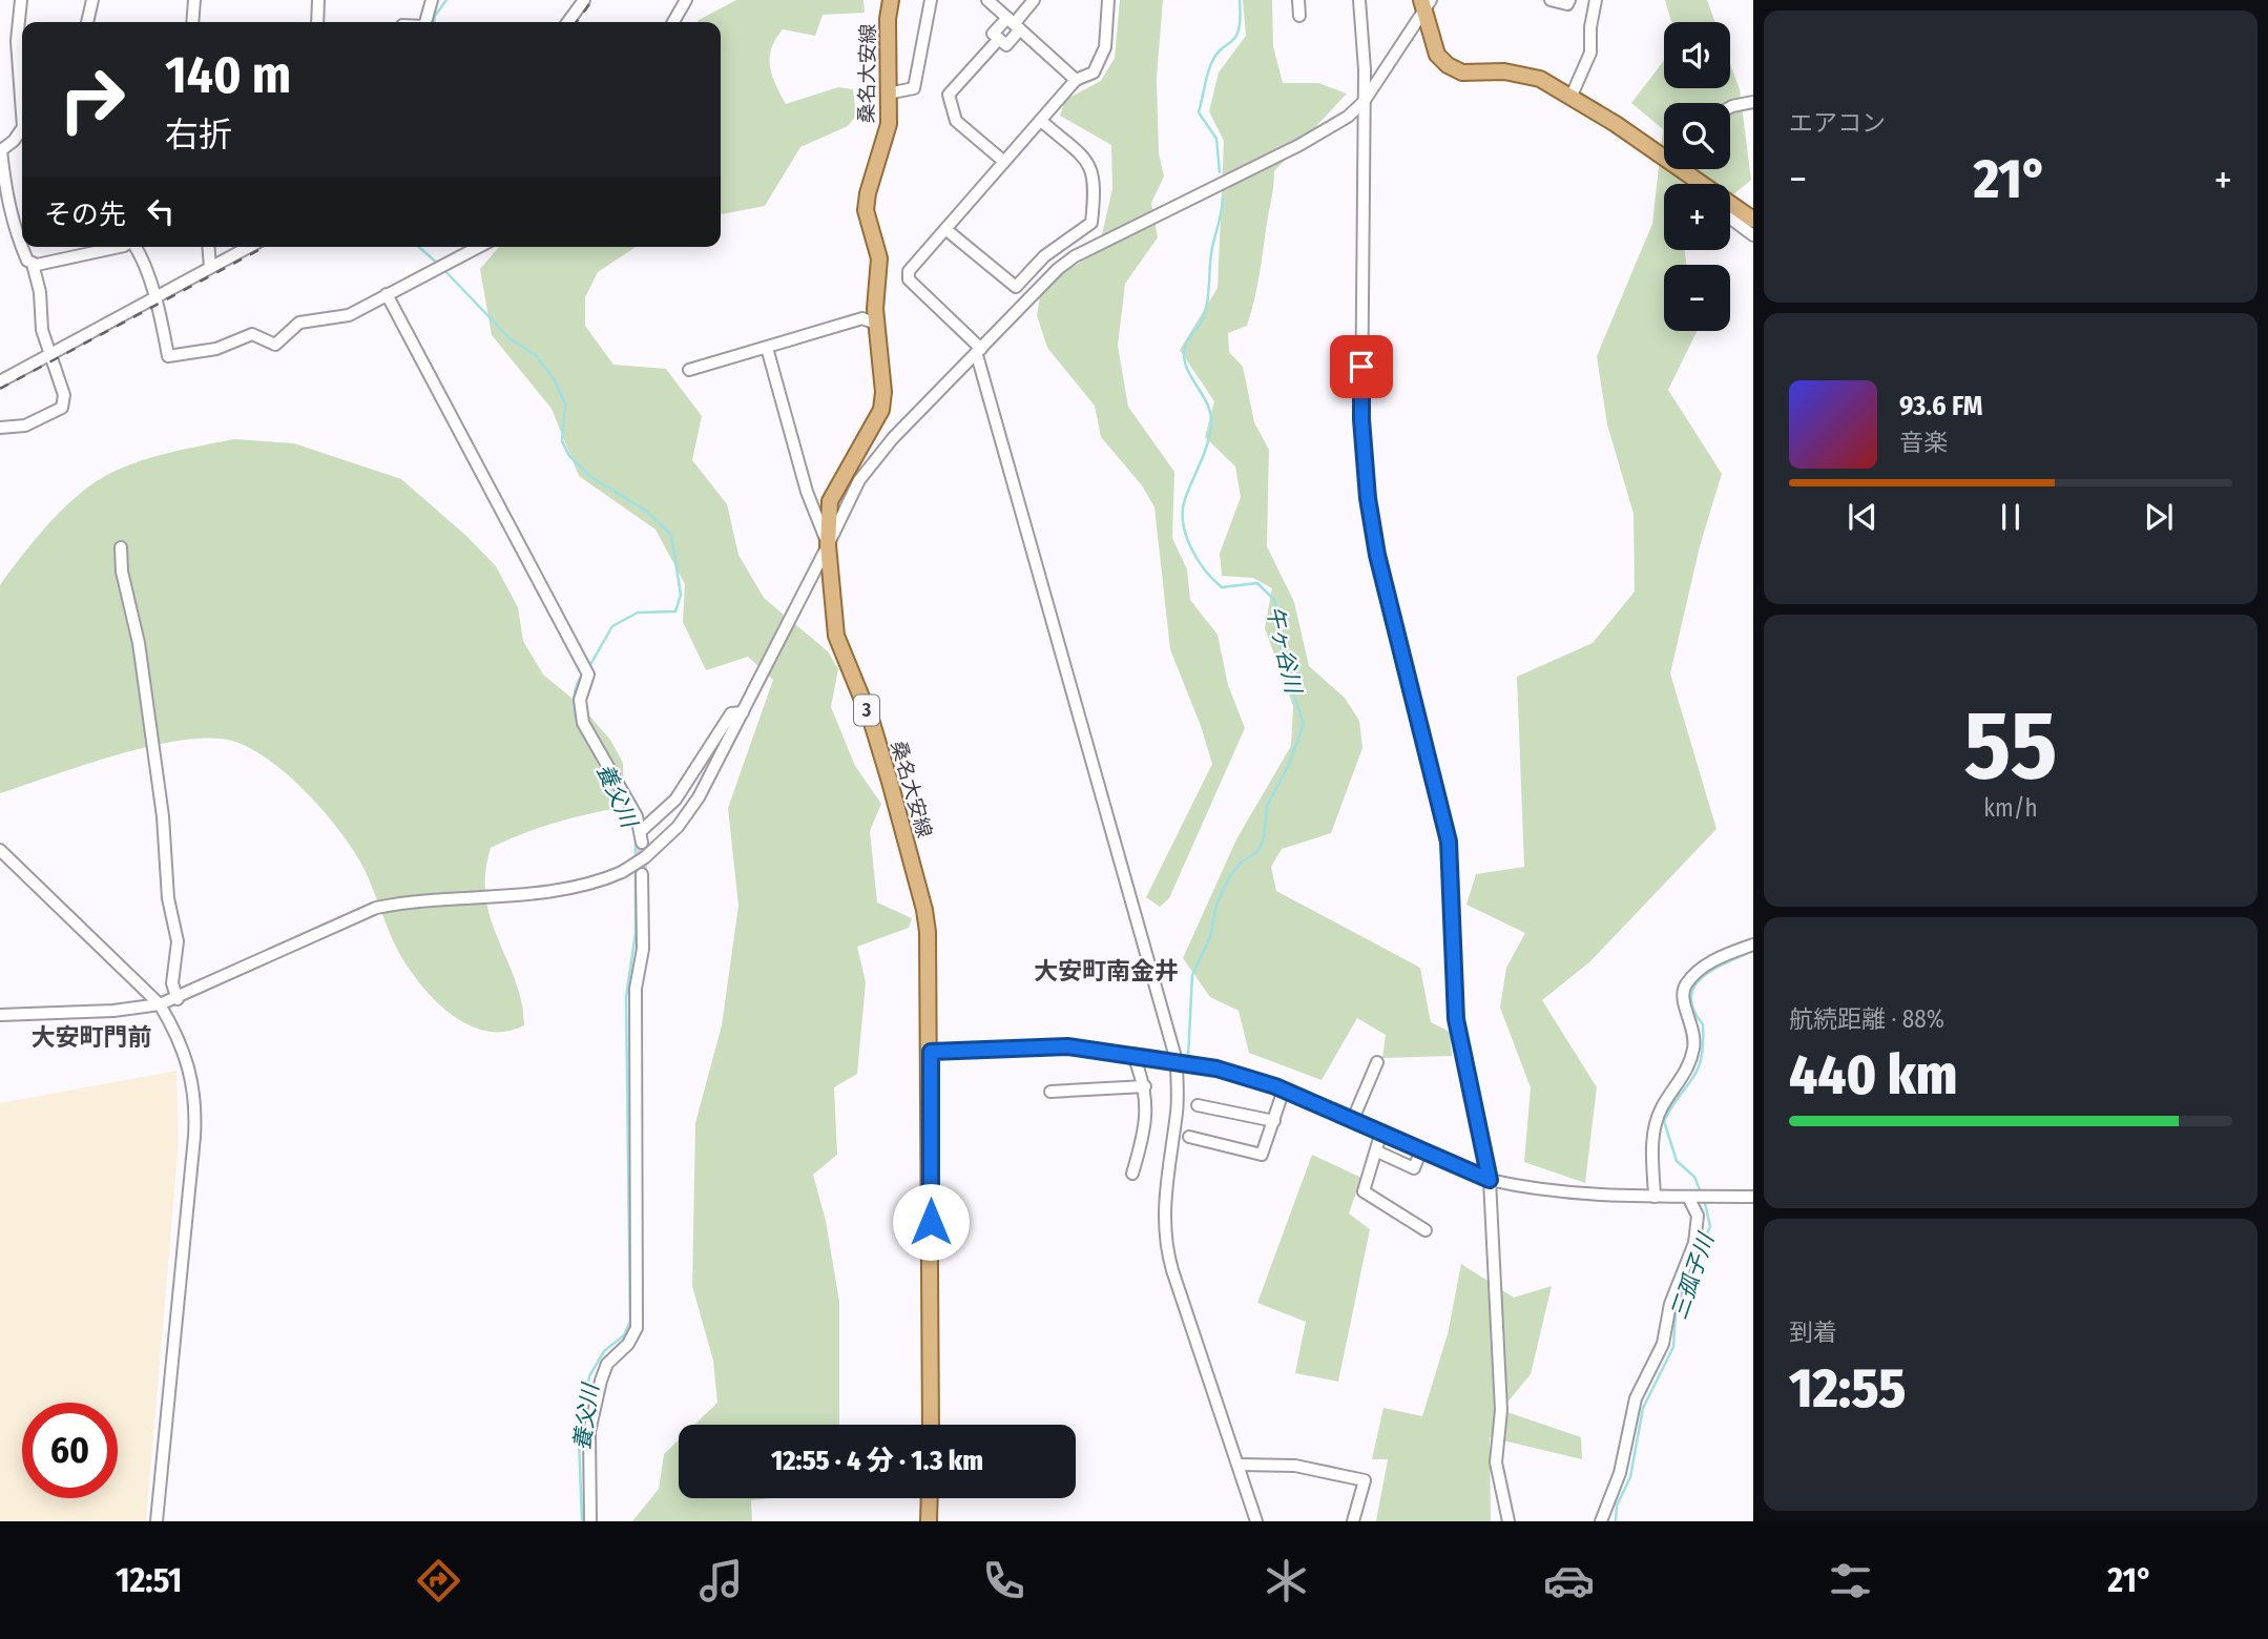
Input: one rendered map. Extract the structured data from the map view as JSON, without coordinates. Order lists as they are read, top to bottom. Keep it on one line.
{"streets":{"main road":["桑名大安線","3"]},"districts":["大安町南金井","大安町門前"],"water":["午ヶ谷川","養父川","三孤子川"],"page":{"tile":["エアコン",["55","km/h"],["航続距離 · 88%","440 km"],["到着","12:55"]],"map_buttons":["+","−"],"turn":["140 m","右折"],"heat":["−","21°","+"],"then":"その先","song":["93.6 FM","音楽"],"limit":"60","trip":"12:55 · 4 分 · 1.3 km","tabs":["12:51","21°"]}}
